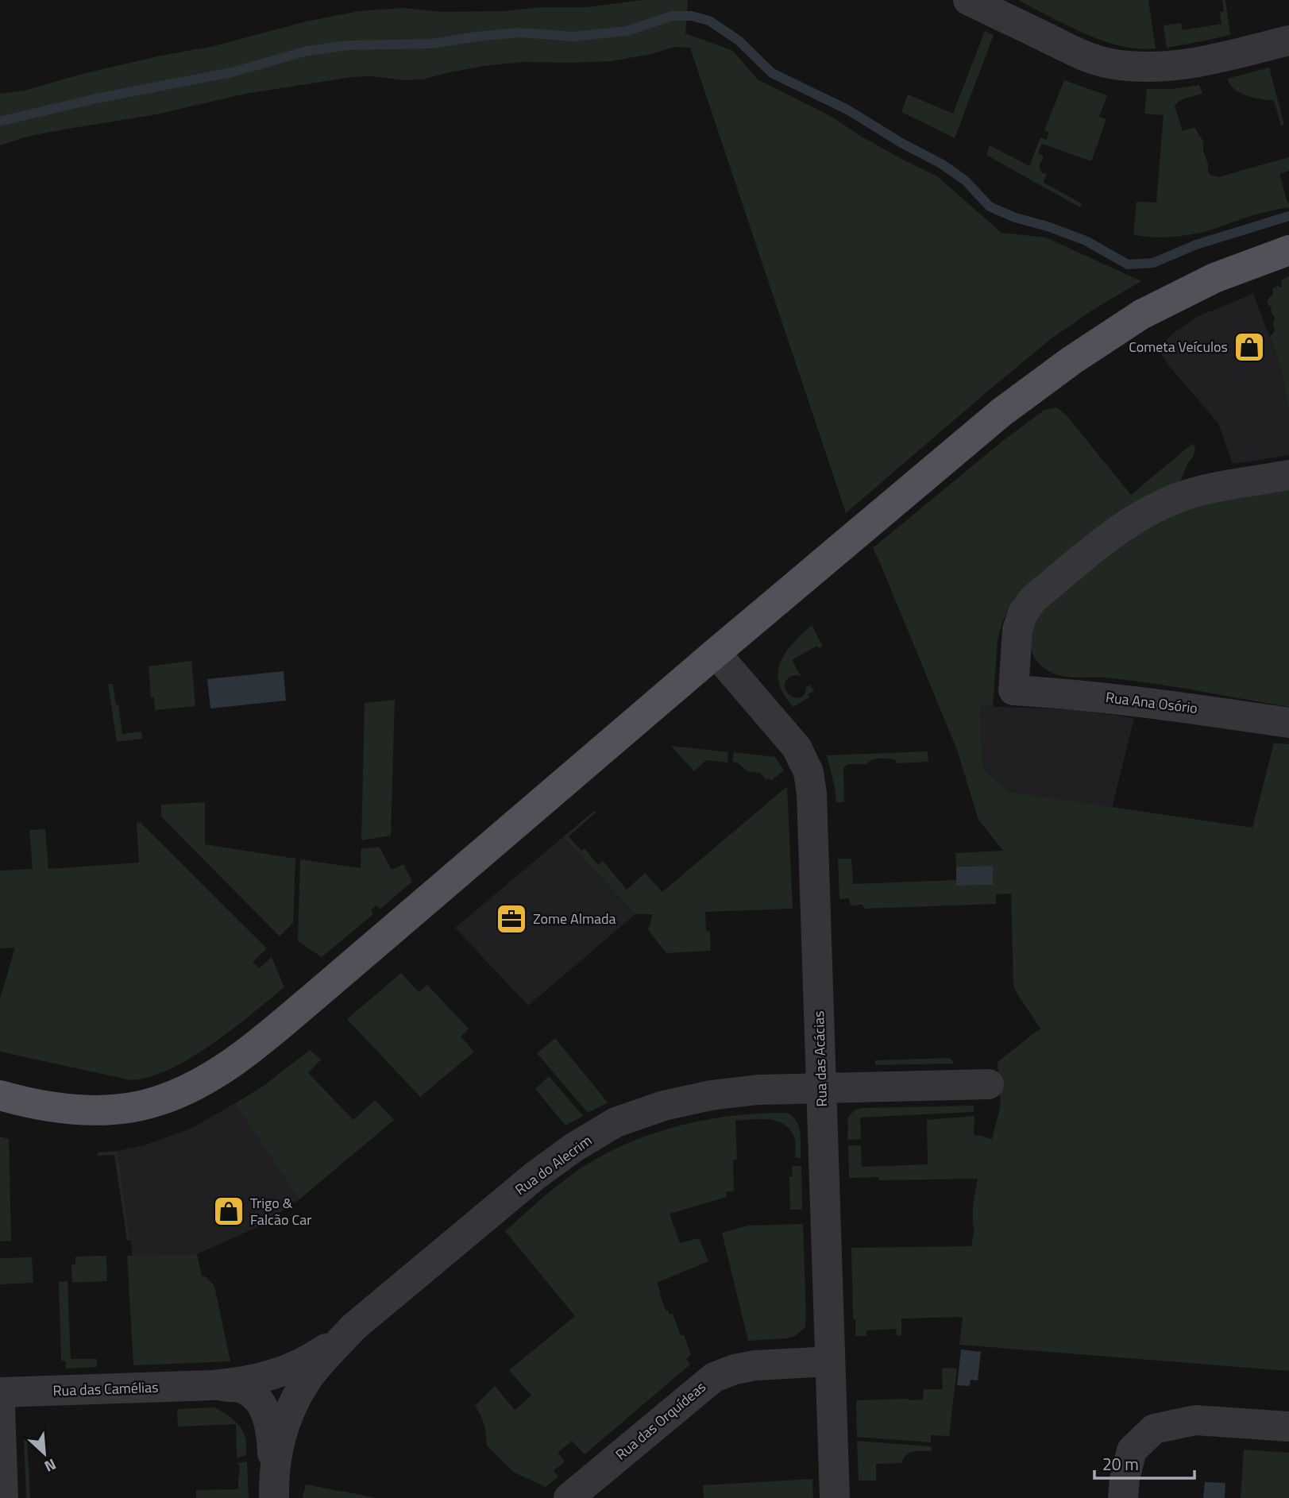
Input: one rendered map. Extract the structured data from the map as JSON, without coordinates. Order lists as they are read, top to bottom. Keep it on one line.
{"streets":{"street":["Rua Ana Osório","Rua das Acácias","Rua do Alecrim","Rua das Camélias","Rua das Orquídeas"]},"crossings":[["Rua das Acácias","Rua do Alecrim"],["Rua das Acácias","Rua das Orquídeas"],["Rua do Alecrim","Rua das Camélias"]],"places":{"shop":["Cometa Veículos","Trigo & Falcão Car"],"office":["Zome Almada"]},"scale_bar":"20 m","north":"bottom right"}
